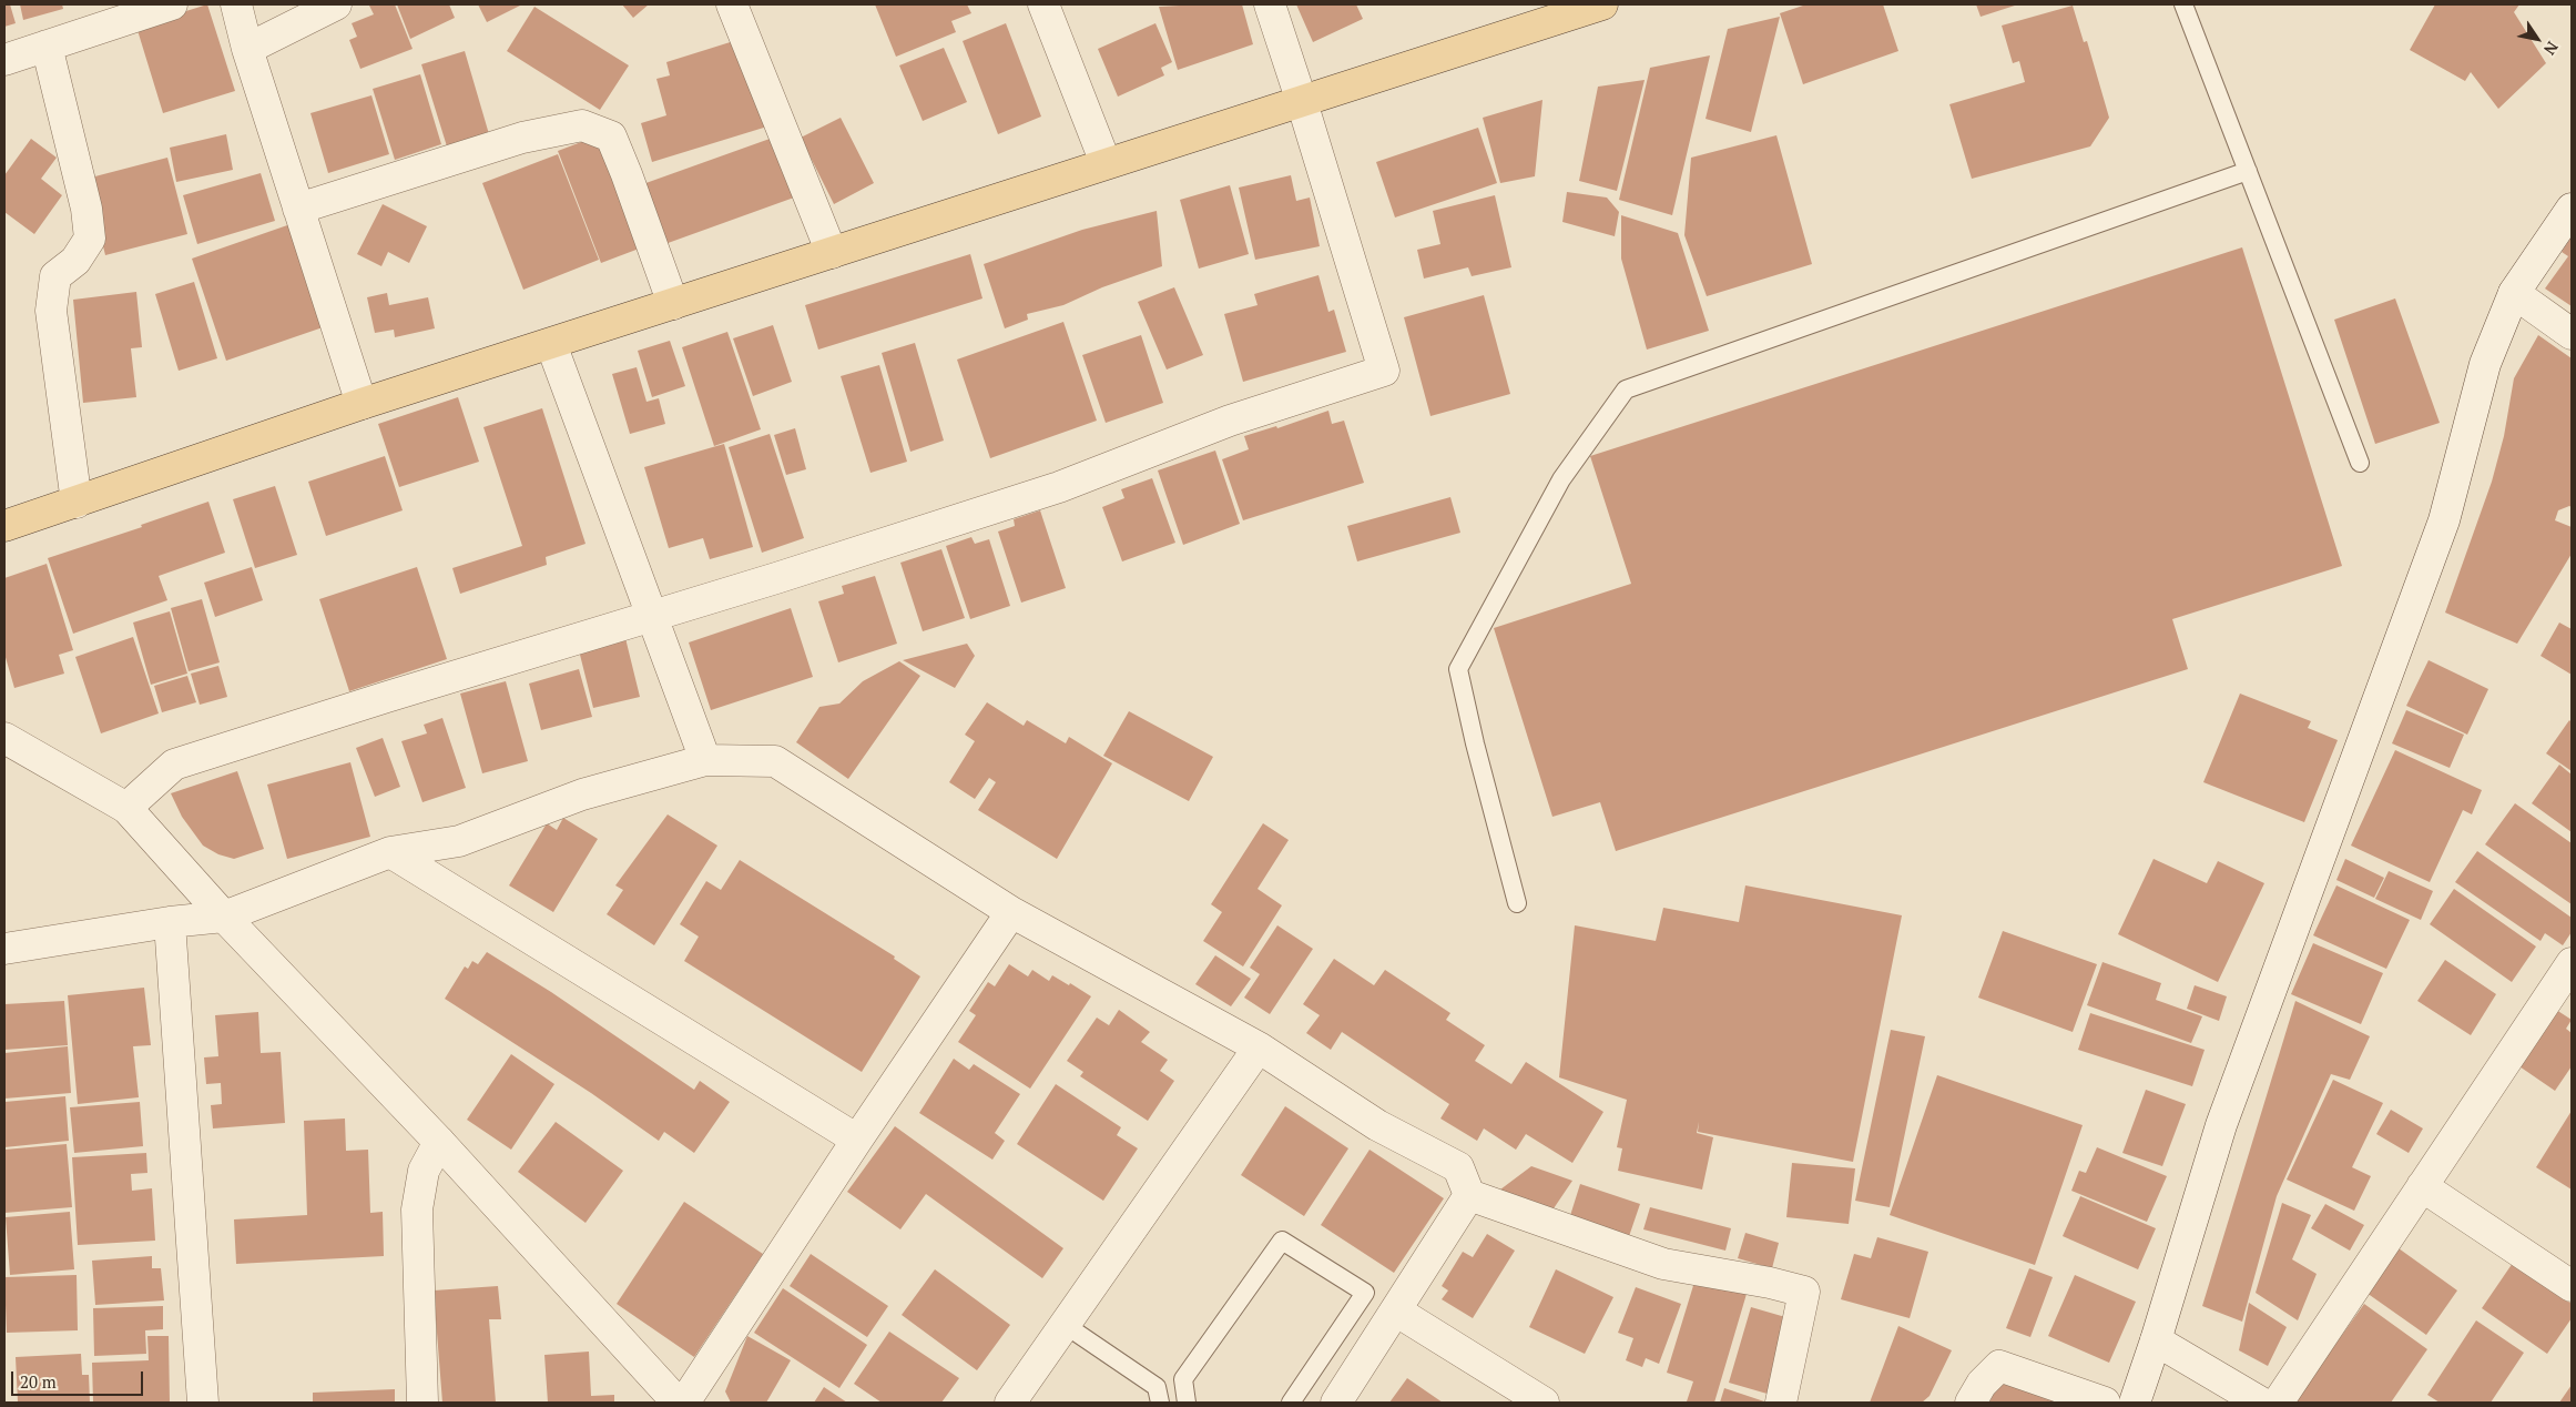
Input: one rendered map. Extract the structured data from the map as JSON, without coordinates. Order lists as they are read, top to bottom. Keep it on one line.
{"scale_bar":"20 m","north":"bottom right"}
